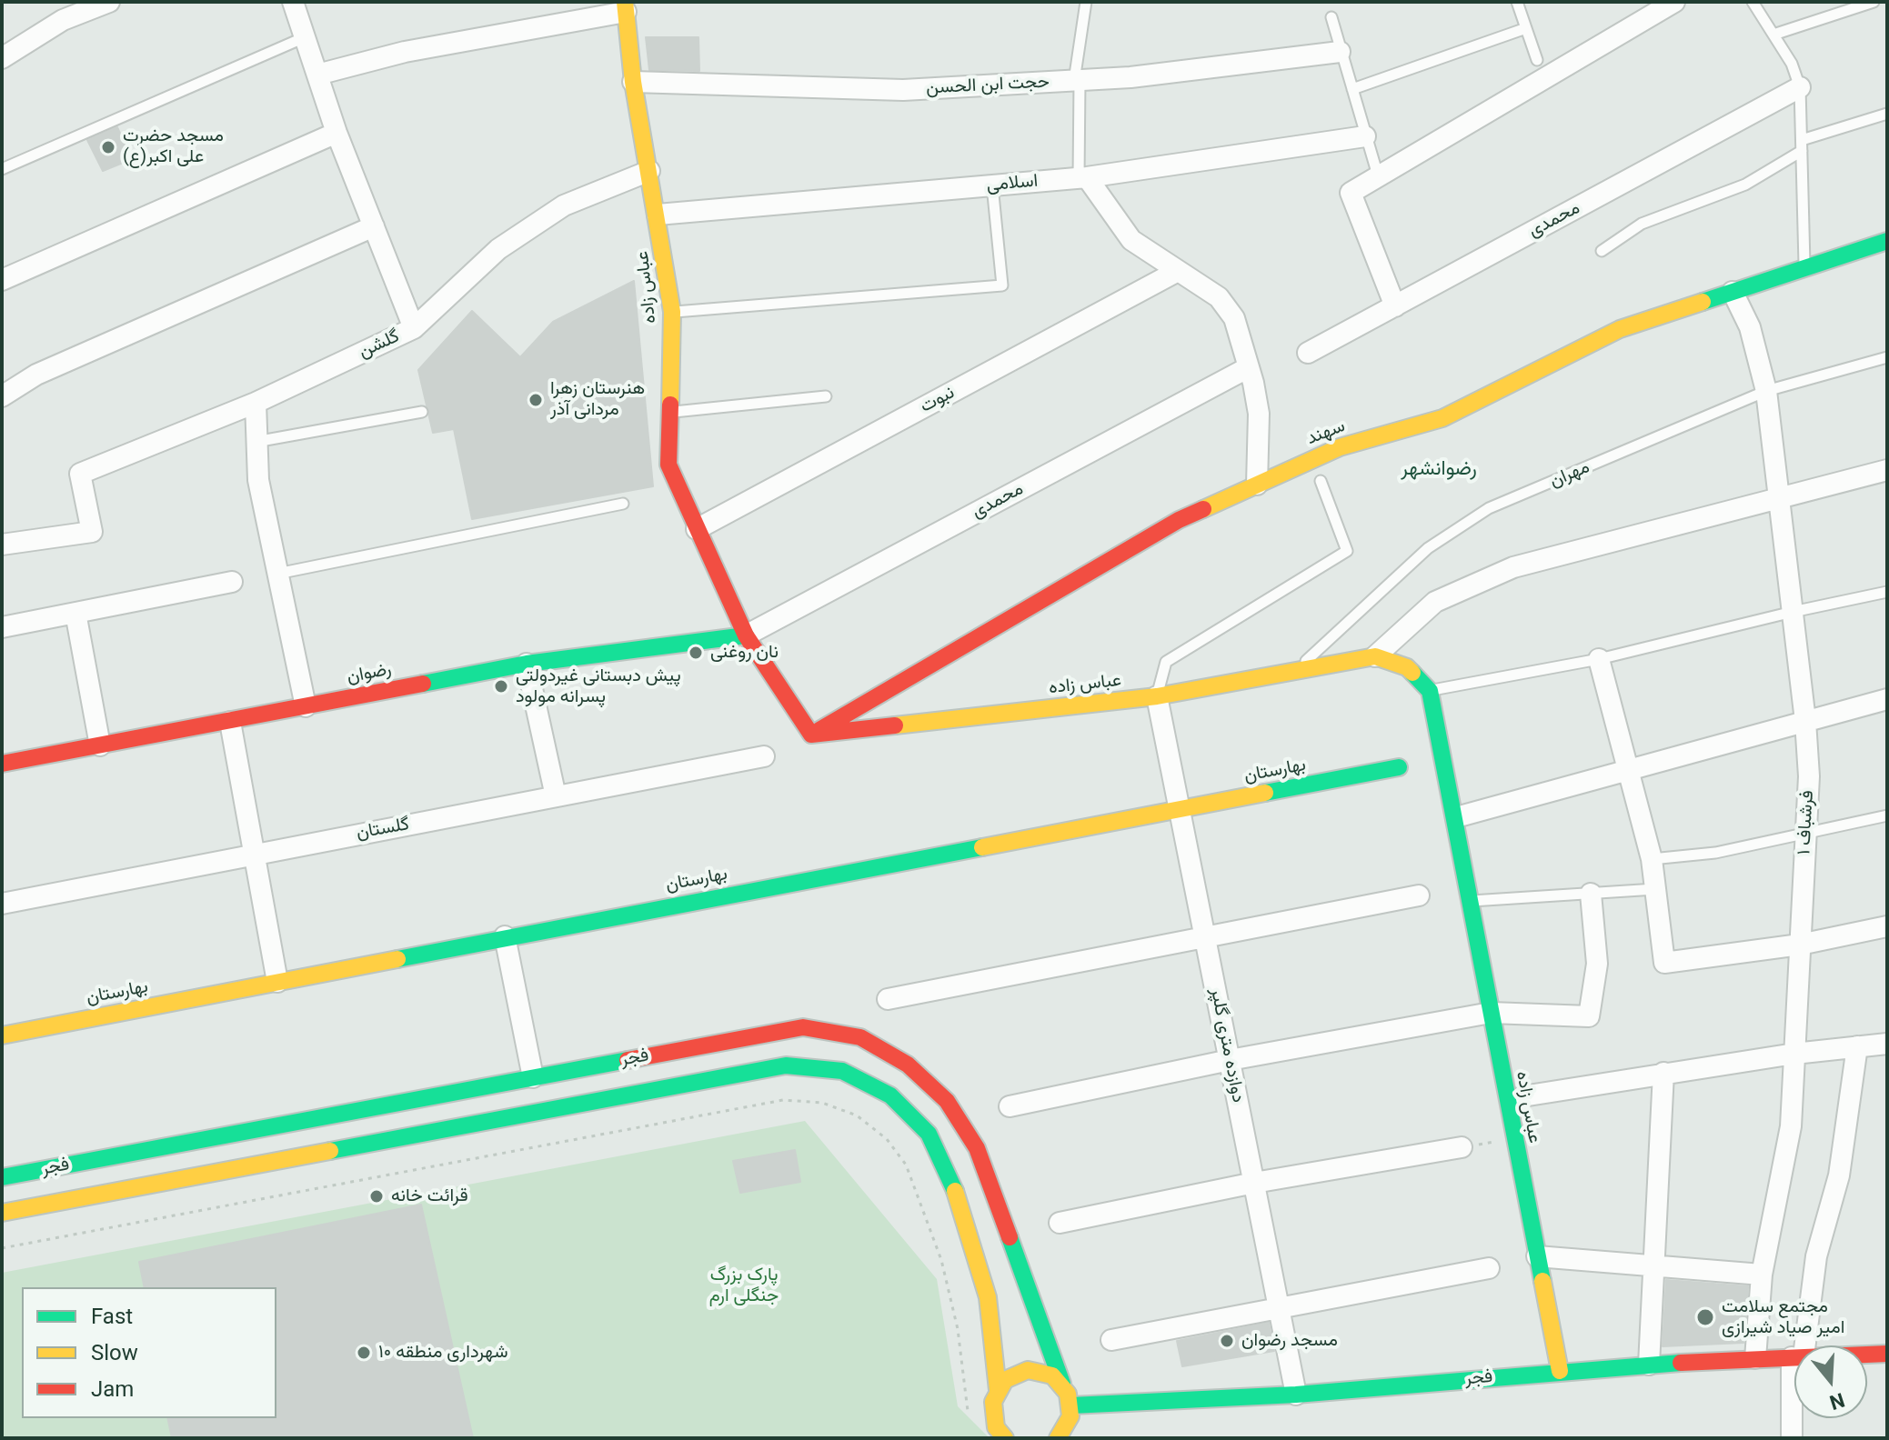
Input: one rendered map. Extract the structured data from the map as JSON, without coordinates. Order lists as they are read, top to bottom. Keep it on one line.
{"streets":{"main road":["عباس زاده","سهند","رضوان","بهارستان","فجر"],"street":["حجت ابن الحسن","اسلامی","محمدی","گلشن","نبوت","فرشباف ۱","گلستان","دوازده متری گلپر"],"lane":["مهران"]},"crossings":[["حجت ابن الحسن","عباس زاده"],["اسلامی","عباس زاده"],["محمدی","عباس زاده"],["محمدی","رضوان"],["عباس زاده","گلشن"],["عباس زاده","نبوت"],["عباس زاده","سهند"],["عباس زاده","مهران"],["عباس زاده","رضوان"],["عباس زاده","دوازده متری گلپر"],["عباس زاده","فجر"],["سهند","فرشباف ۱"],["مهران","فرشباف ۱"],["بهارستان","دوازده متری گلپر"],["فرشباف ۱","فجر"],["دوازده متری گلپر","فجر"]],"districts":["رضوانشهر"],"parks":["پارک بزرگ جنگلی ارم"],"places":["مسجد حضرت علی اکبر(ع)","هنرستان زهرا مردانی آذر","نان روغنی","پیش دبستانی غیردولتی پسرانه مولود","قرائت خانه","مجتمع سلامت امیر صیاد شیرازی","مسجد رضوان","شهرداری منطقه ۱۰"],"legend":["Fast","Slow","Jam"],"north":"bottom"}
